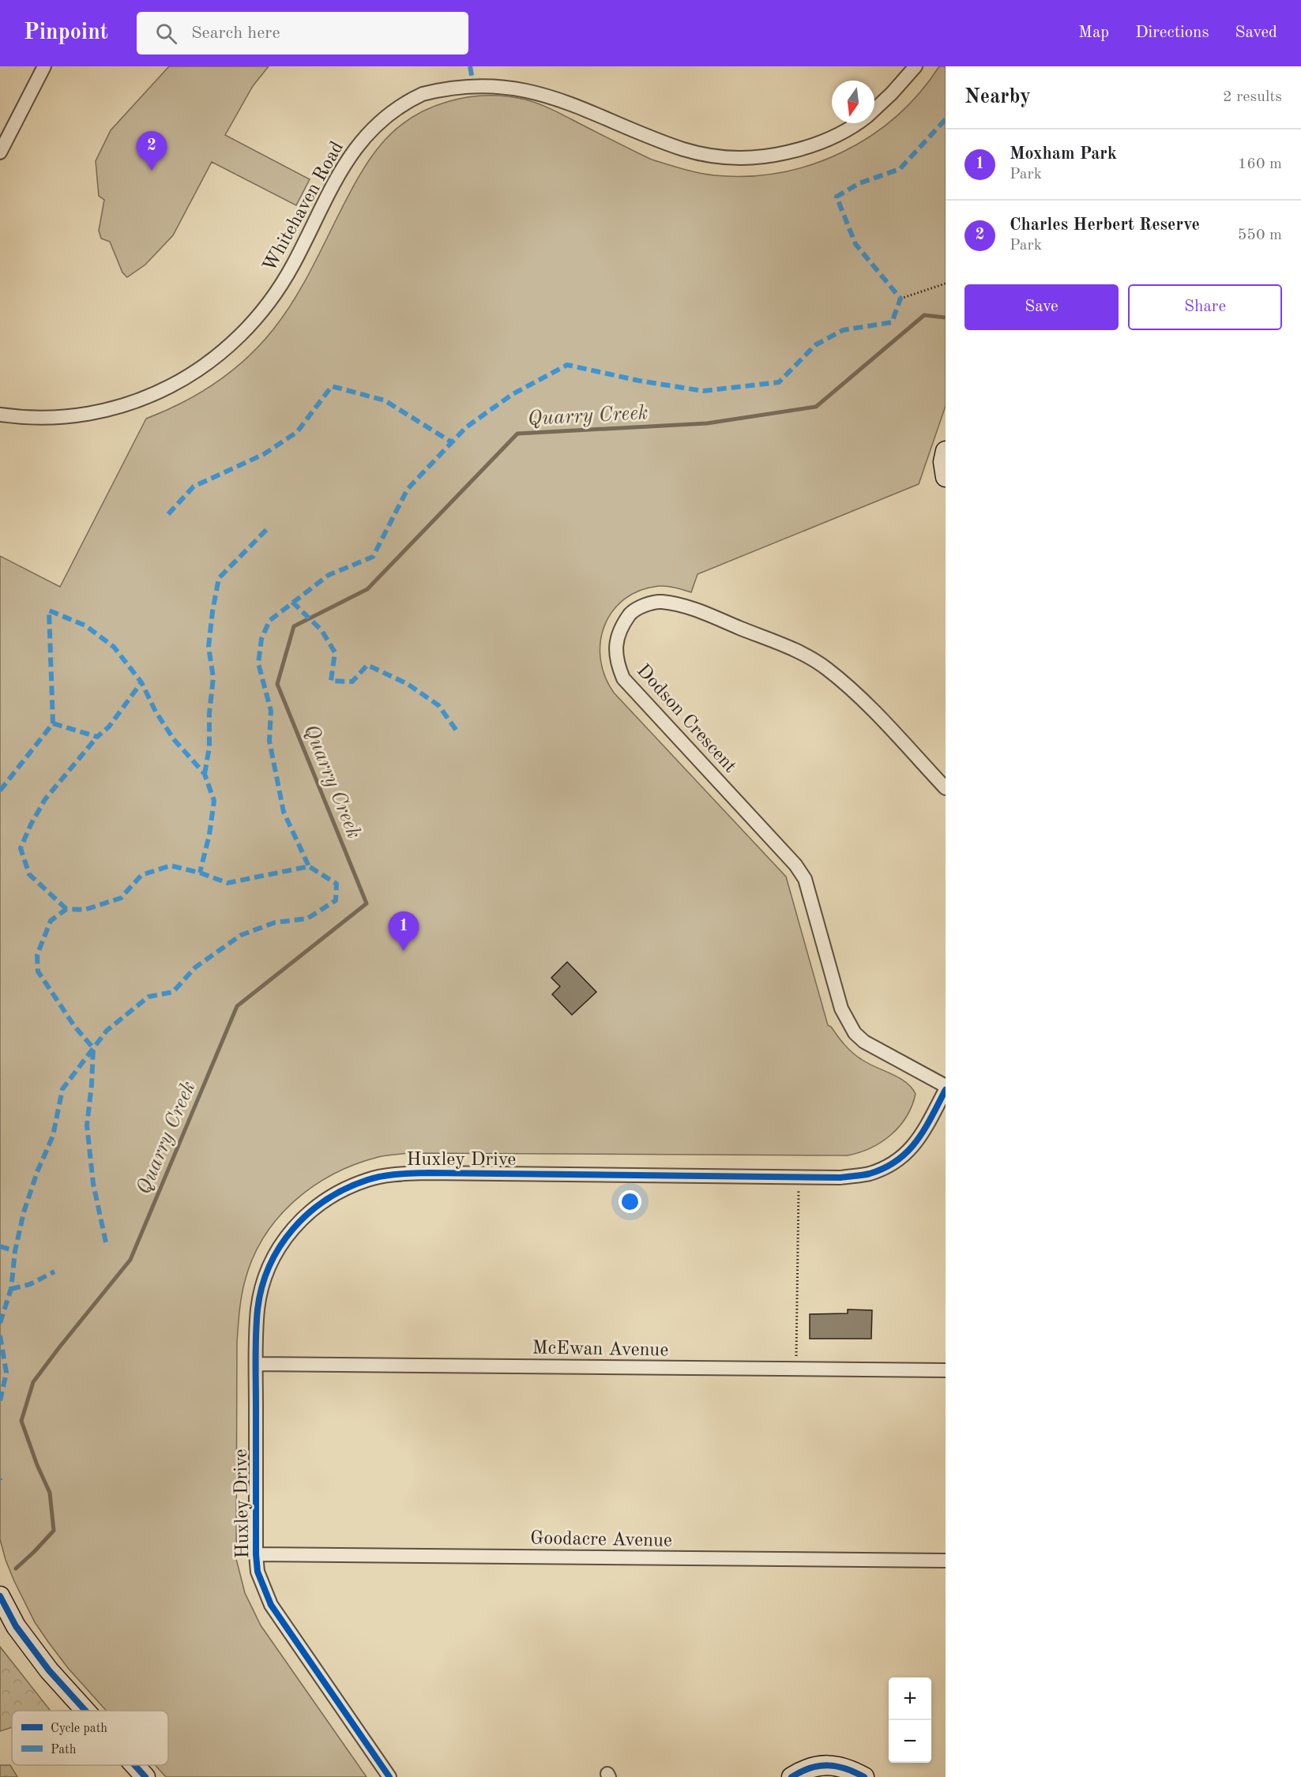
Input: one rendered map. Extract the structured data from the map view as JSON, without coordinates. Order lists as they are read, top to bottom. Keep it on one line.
{"streets":{"street":["Whitehaven Road","Dodson Crescent","Huxley Drive","McEwan Avenue","Goodacre Avenue"]},"crossings":[["Huxley Drive","McEwan Avenue"],["Huxley Drive","Goodacre Avenue"]],"water":["Quarry Creek"],"legend":["Cycle path","Path"],"north":"bottom","page":{"header":"Pinpoint","search":"Search here","nav":["Map","Directions","Saved"],"heading":["Nearby","2 results"],"list":[{"mark":"1","name":"Moxham Park","note":"Park","value":"160 m"},{"mark":"2","name":"Charles Herbert Reserve","note":"Park","value":"550 m"}],"pins":["2","1"],"buttons":["Save","Share"],"map_buttons":["+","−"]}}
